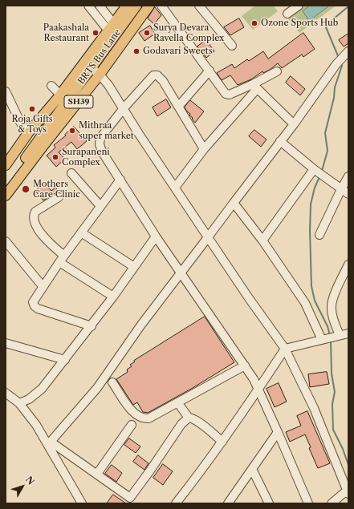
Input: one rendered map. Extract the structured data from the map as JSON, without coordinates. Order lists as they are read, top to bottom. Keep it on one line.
{"streets":{"main road":["BRTS Bus Lane","SH39"]},"crossings":[["BRTS Bus Lane","SH39"]],"places":["Ozone Sports Hub","Paakashala Restaurant","Surya Devara Ravella Complex","Godavari Sweets","Roja Gifts & Toys","Mithraa super market","Surapaneni Complex","Mothers Care Clinic"],"north":"top right"}
